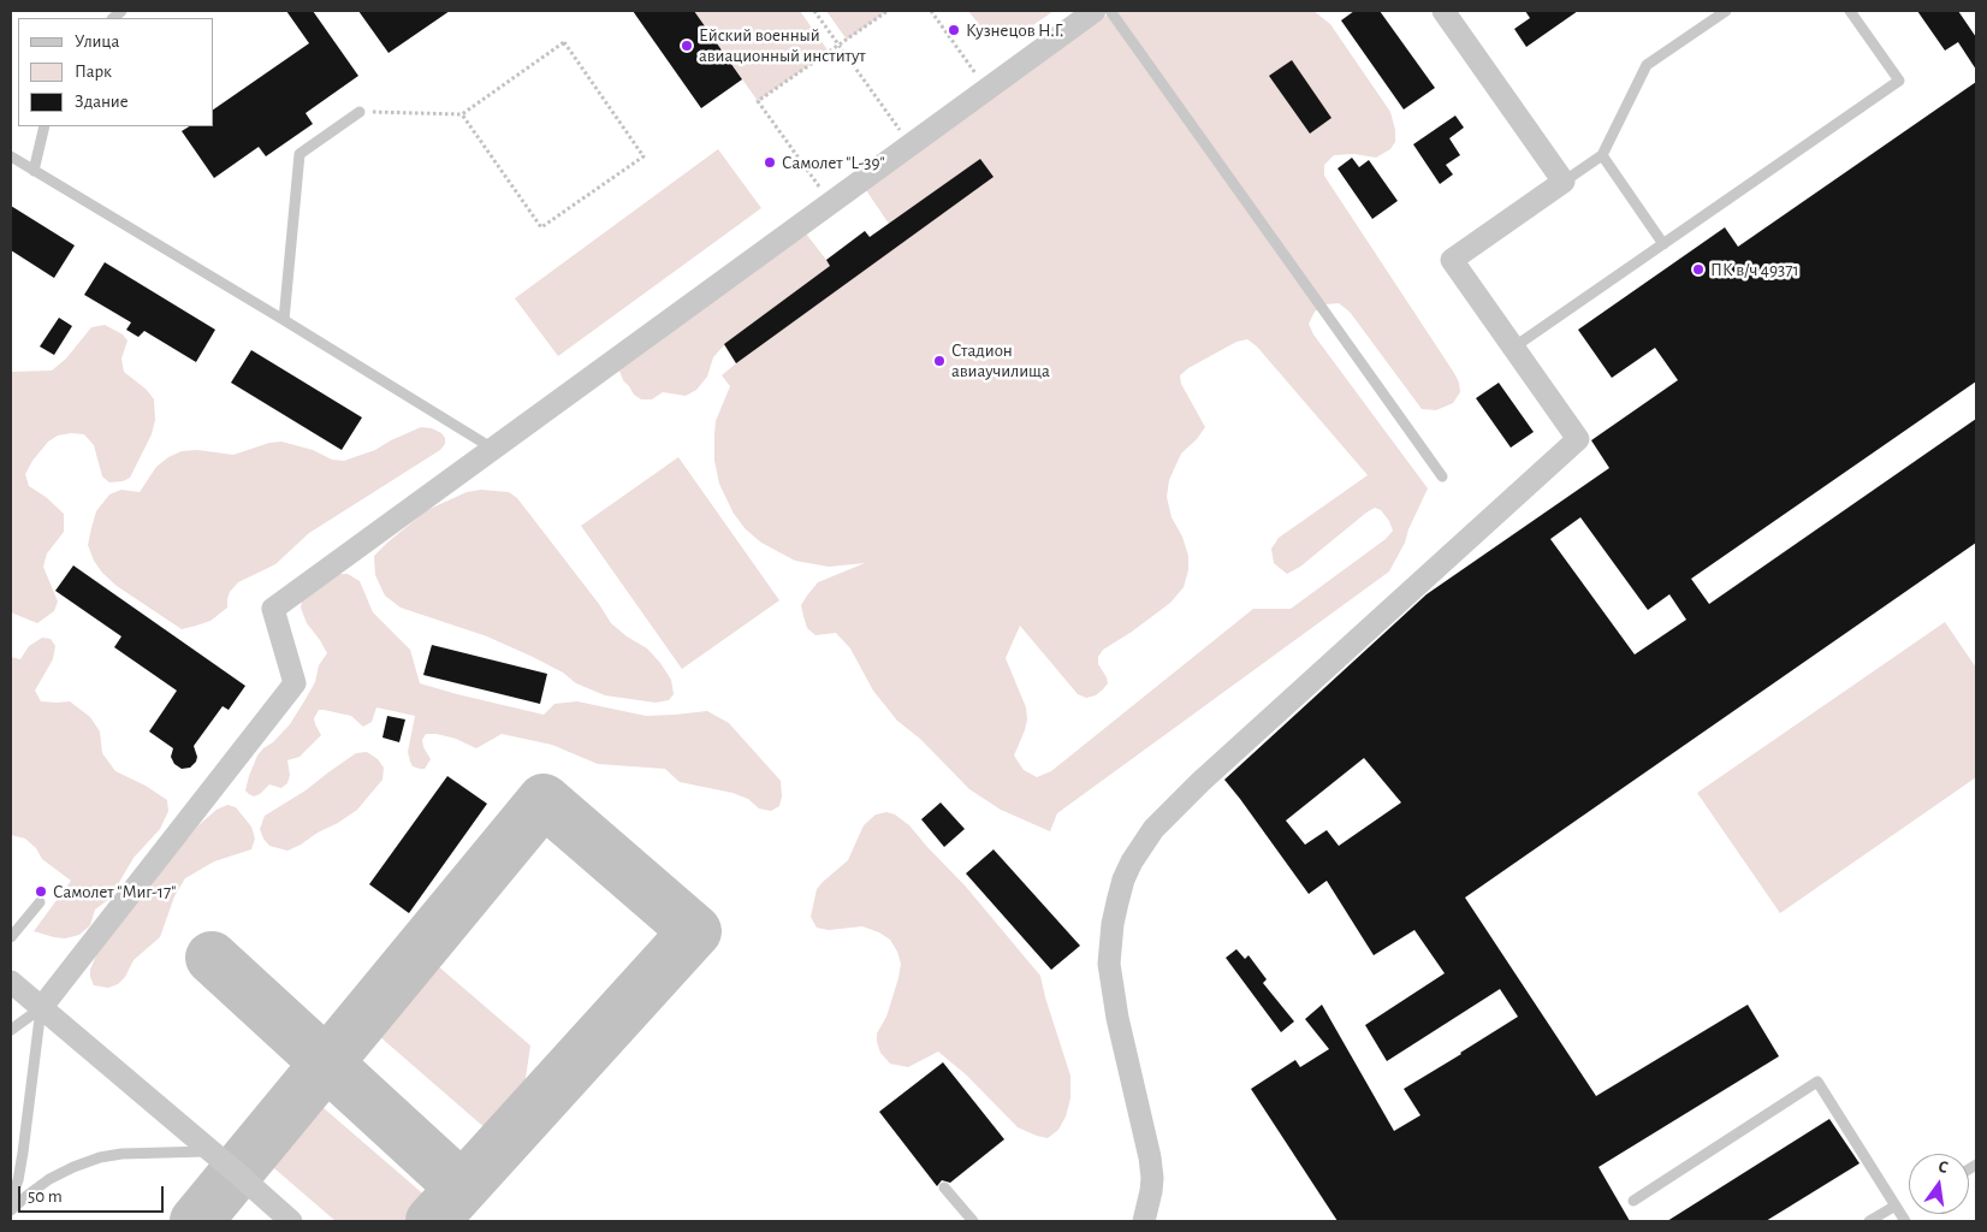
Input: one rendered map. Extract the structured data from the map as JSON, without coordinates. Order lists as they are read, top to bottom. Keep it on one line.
{"places":["Кузнецов Н.Г.","Ейский военный авиационный институт","Самолет \"L-39\"","ПК в/ч 49371","Стадион авиаучилища","Самолет \"Миг-17\""],"legend":["Улица","Парк","Здание"],"scale_bar":"50 m","north":"top"}
